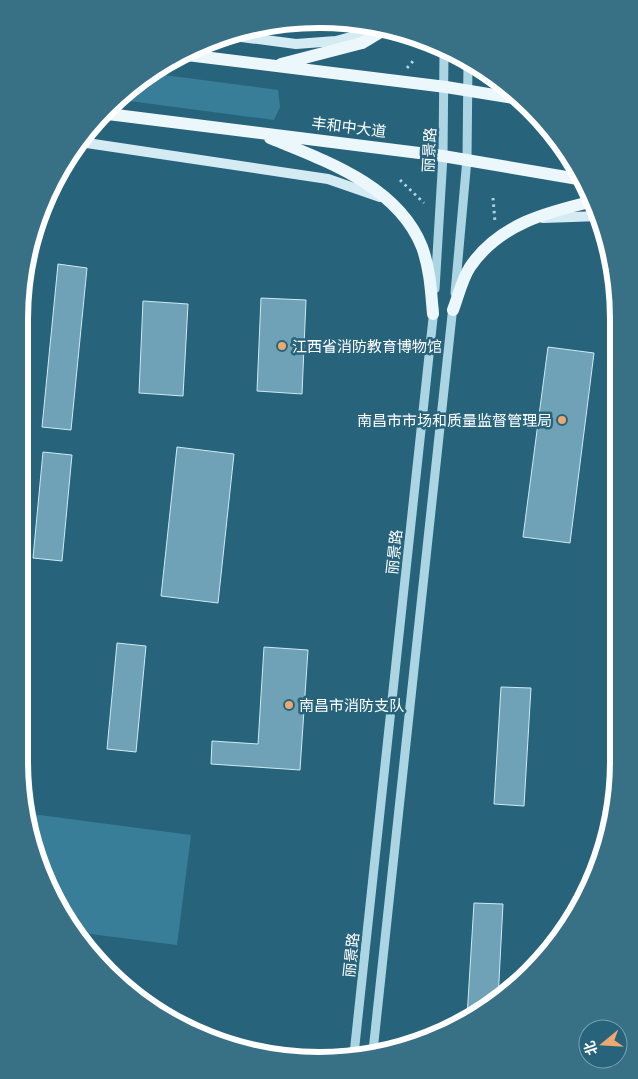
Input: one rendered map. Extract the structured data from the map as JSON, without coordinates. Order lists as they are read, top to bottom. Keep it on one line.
{"streets":{"main road":["丰和中大道"],"street":["丽景路"]},"crossings":[["丰和中大道","丽景路"]],"places":["江西省消防教育博物馆","南昌市市场和质量监督管理局","南昌市消防支队"],"north":"left"}
